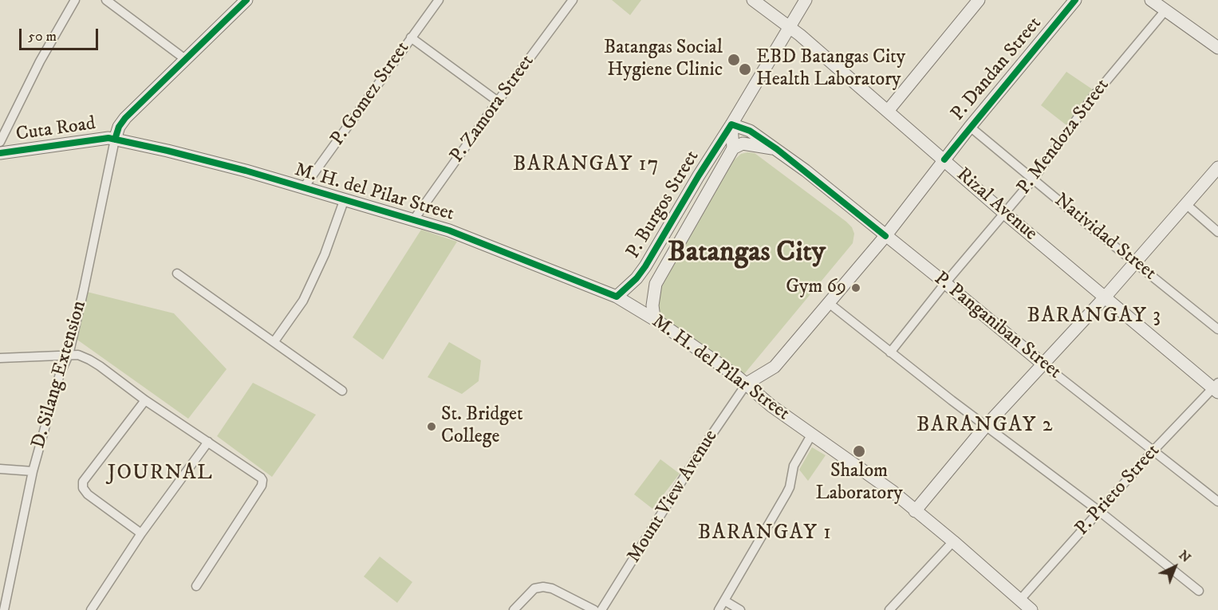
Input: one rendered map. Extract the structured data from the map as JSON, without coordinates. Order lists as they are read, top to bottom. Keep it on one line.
{"streets":{"street":["P. Dandan Street","P. Gomez Street","P. Zamora Street","Cuta Road","P. Mendoza Street","M. H. del Pilar Street","P. Burgos Street","Rizal Avenue","Natividad Street","P. Panganiban Street","D. Silang Extension","P. Prieto Street","Mount View Avenue"]},"crossings":[["P. Dandan Street","M. H. del Pilar Street"],["P. Dandan Street","Rizal Avenue"],["P. Dandan Street","Natividad Street"],["P. Dandan Street","P. Panganiban Street"],["P. Dandan Street","Mount View Avenue"],["P. Gomez Street","M. H. del Pilar Street"],["P. Zamora Street","M. H. del Pilar Street"],["Cuta Road","M. H. del Pilar Street"],["Cuta Road","D. Silang Extension"],["P. Mendoza Street","Rizal Avenue"],["P. Mendoza Street","Natividad Street"],["P. Mendoza Street","P. Panganiban Street"],["M. H. del Pilar Street","P. Burgos Street"],["M. H. del Pilar Street","D. Silang Extension"],["M. H. del Pilar Street","P. Prieto Street"],["M. H. del Pilar Street","Mount View Avenue"],["P. Burgos Street","Rizal Avenue"],["P. Burgos Street","P. Panganiban Street"],["Rizal Avenue","P. Prieto Street"],["P. Panganiban Street","P. Prieto Street"]],"districts":["BARANGAY 17","Batangas City","BARANGAY 3","BARANGAY 2","JOURNAL","BARANGAY 1"],"places":["Batangas Social Hygiene Clinic","EBD Batangas City Health Laboratory","Gym 69","St. Bridget College","Shalom Laboratory"],"scale_bar":"50 m","north":"top right"}
